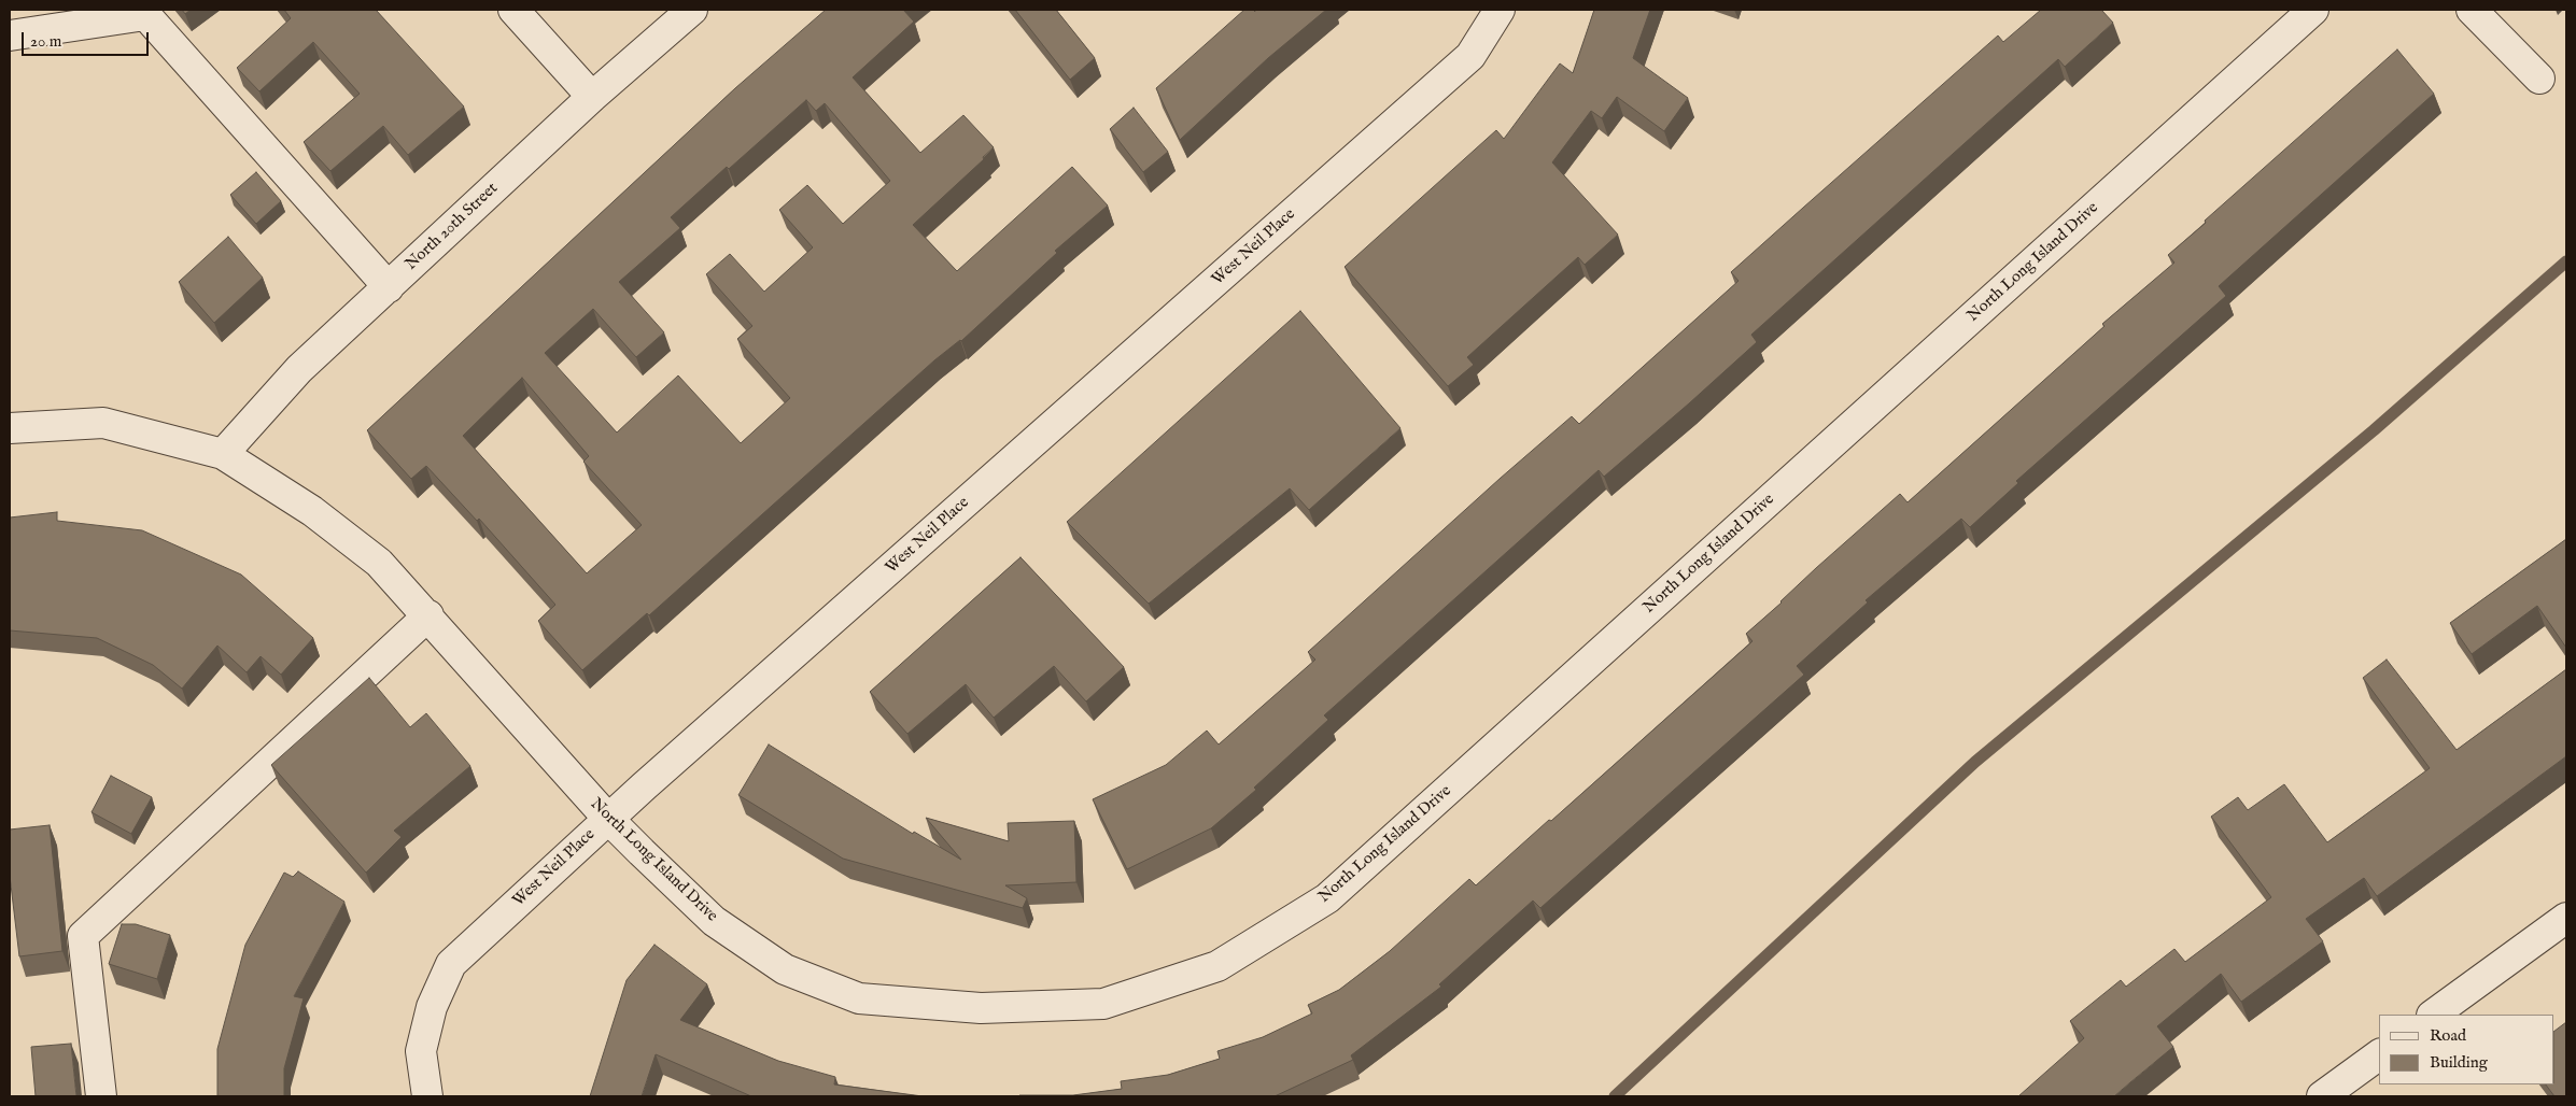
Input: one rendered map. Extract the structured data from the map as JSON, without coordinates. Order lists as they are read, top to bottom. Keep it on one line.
{"streets":{"street":["North 20th Street","West Neil Place","North Long Island Drive"]},"crossings":[["North 20th Street","North Long Island Drive"],["West Neil Place","North Long Island Drive"]],"legend":["Road","Building"],"scale_bar":"20 m"}
